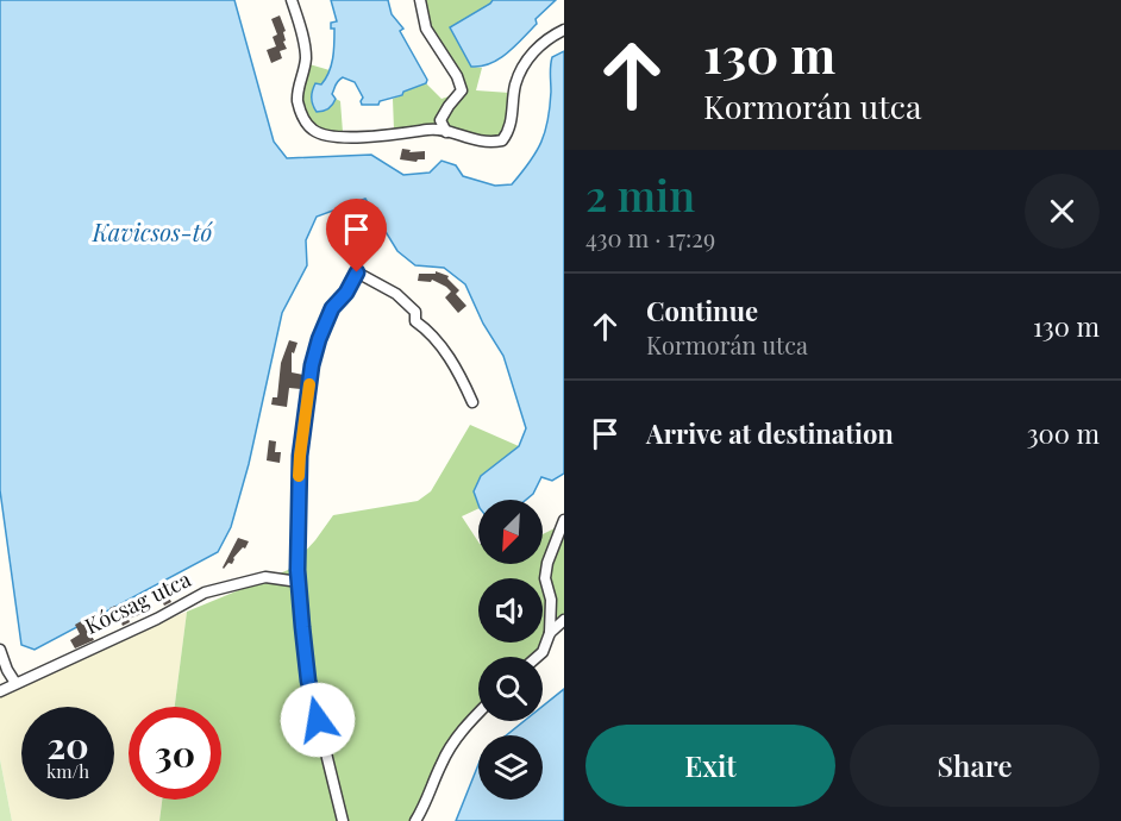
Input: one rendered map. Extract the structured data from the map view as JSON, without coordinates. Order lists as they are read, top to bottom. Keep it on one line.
{"streets":{"street":["Kócsag utca"]},"water":["Kavicsos-tó"],"north":"bottom left","page":{"turn":["130 m","Kormorán utca"],"heading":["2 min","430 m · 17:29"],"list":[{"name":"Continue","note":"Kormorán utca","value":"130 m"},{"name":"Arrive at destination","value":"300 m"}],"speed":"20 km/h","limit":"30","buttons":["Exit","Share"]}}
